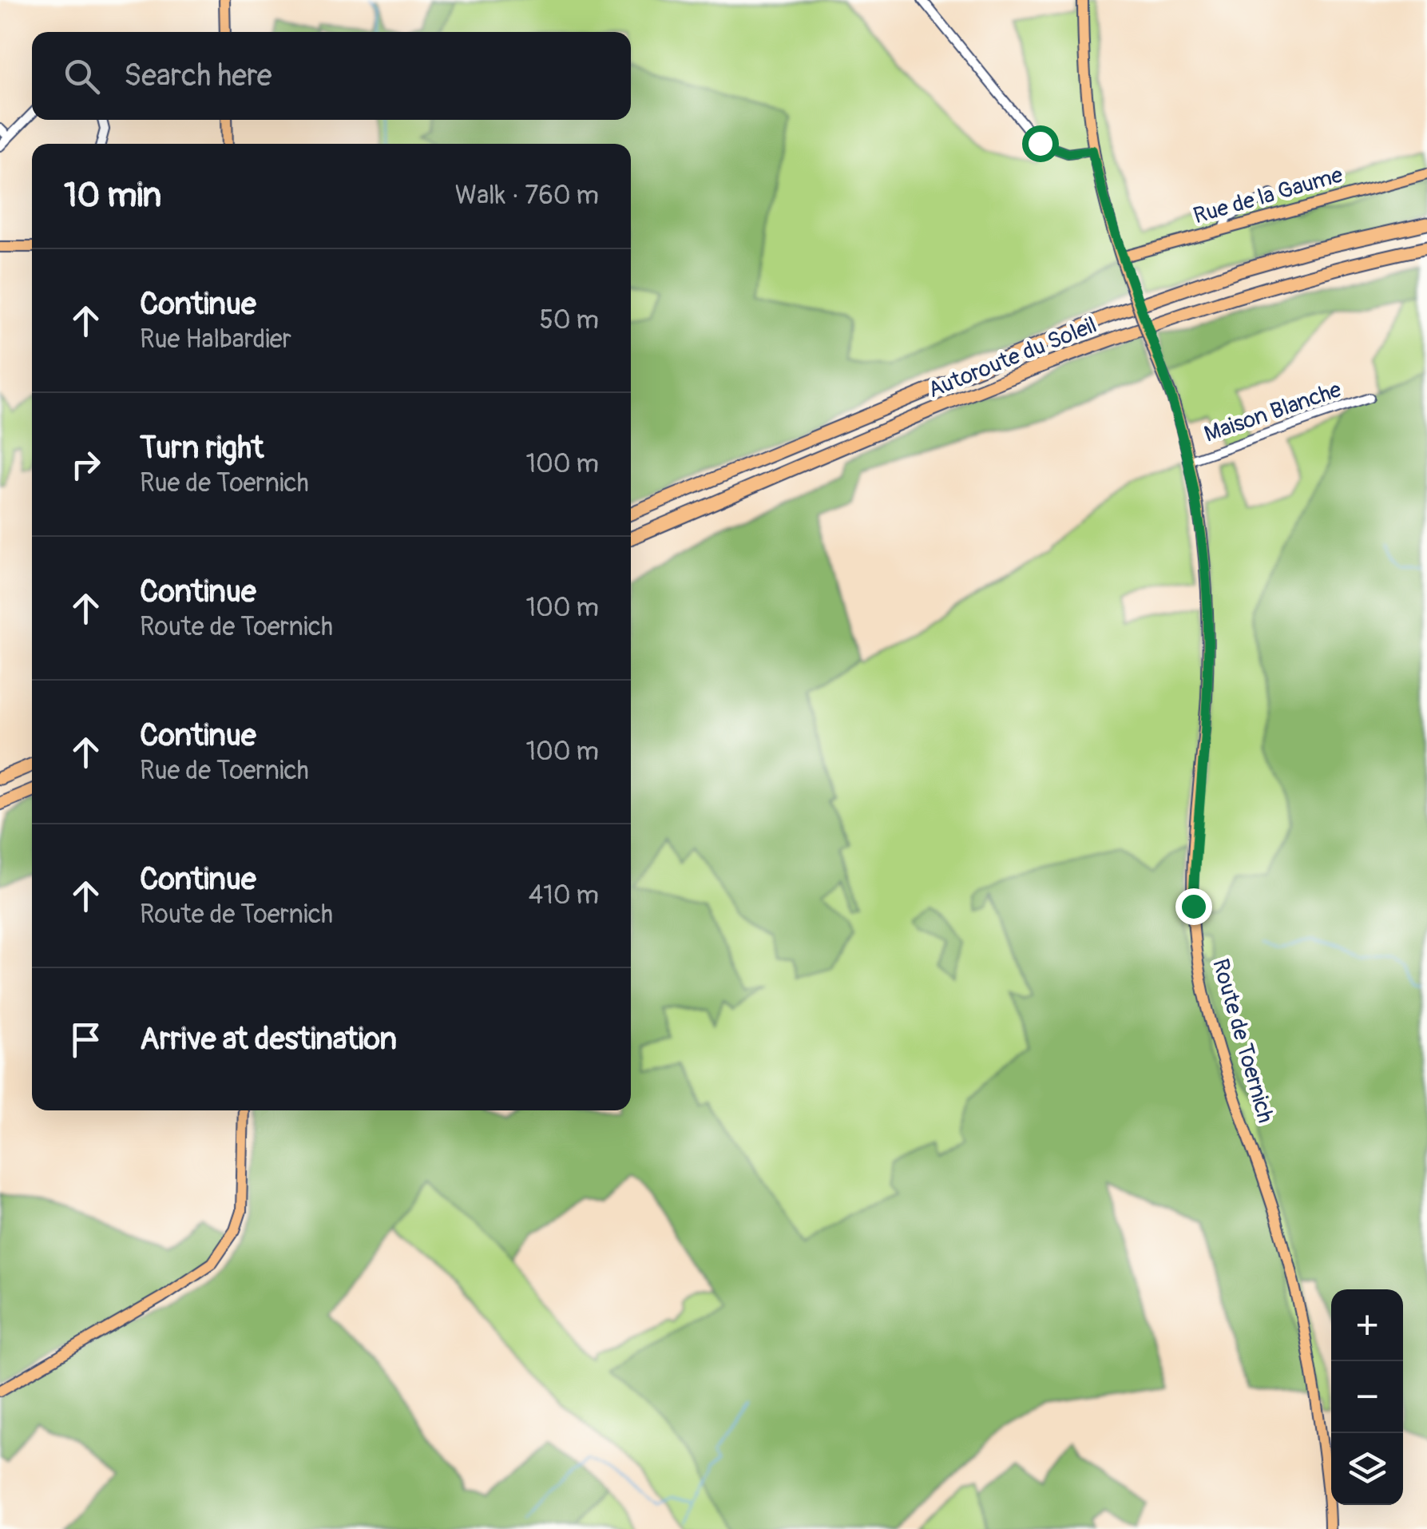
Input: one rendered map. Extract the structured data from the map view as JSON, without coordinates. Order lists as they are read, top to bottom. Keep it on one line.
{"streets":{"highway":["Autoroute du Soleil"],"main road":["Rue de la Gaume","Route de Toernich"],"street":["Maison Blanche"]},"crossings":[["Rue de la Gaume","Route de Toernich"],["Maison Blanche","Route de Toernich"]],"page":{"search":"Search here","heading":["10 min","Walk · 760 m"],"list":[["Continue","Rue Halbardier","50 m"],["Turn right","Rue de Toernich","100 m"],["Continue","Route de Toernich","100 m"],["Continue","Rue de Toernich","100 m"],["Continue","Route de Toernich","410 m"],"Arrive at destination"],"map_buttons":["+","−"]}}
